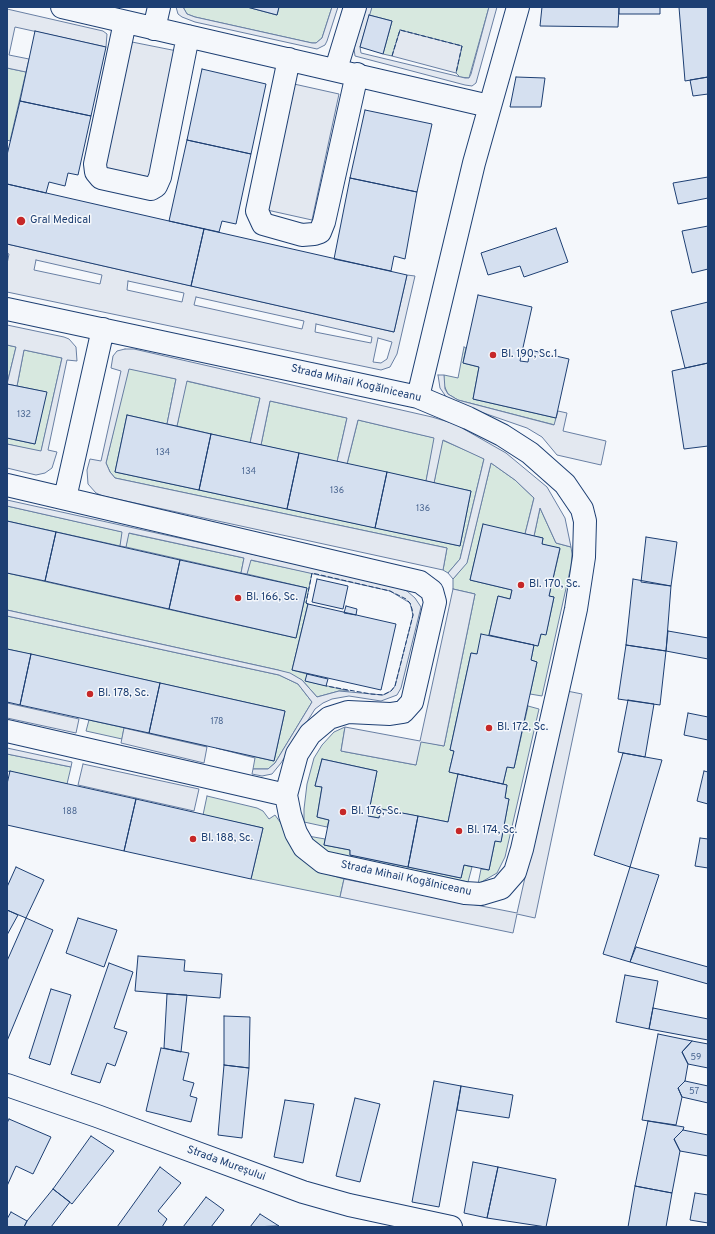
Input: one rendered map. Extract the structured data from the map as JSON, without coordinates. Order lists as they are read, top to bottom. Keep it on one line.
{"streets":{"street":["Strada Mihail Kogălniceanu","Strada Mureșului"]},"places":["Gral Medical","Bl. 190, Sc.1","Bl. 170, Sc.","Bl. 166, Sc.","Bl. 178, Sc.","Bl. 172, Sc.","Bl. 176, Sc.","Bl. 174, Sc.","Bl. 188, Sc."],"house_numbers":["132","134","134","136","136","178","188","59","57"]}
